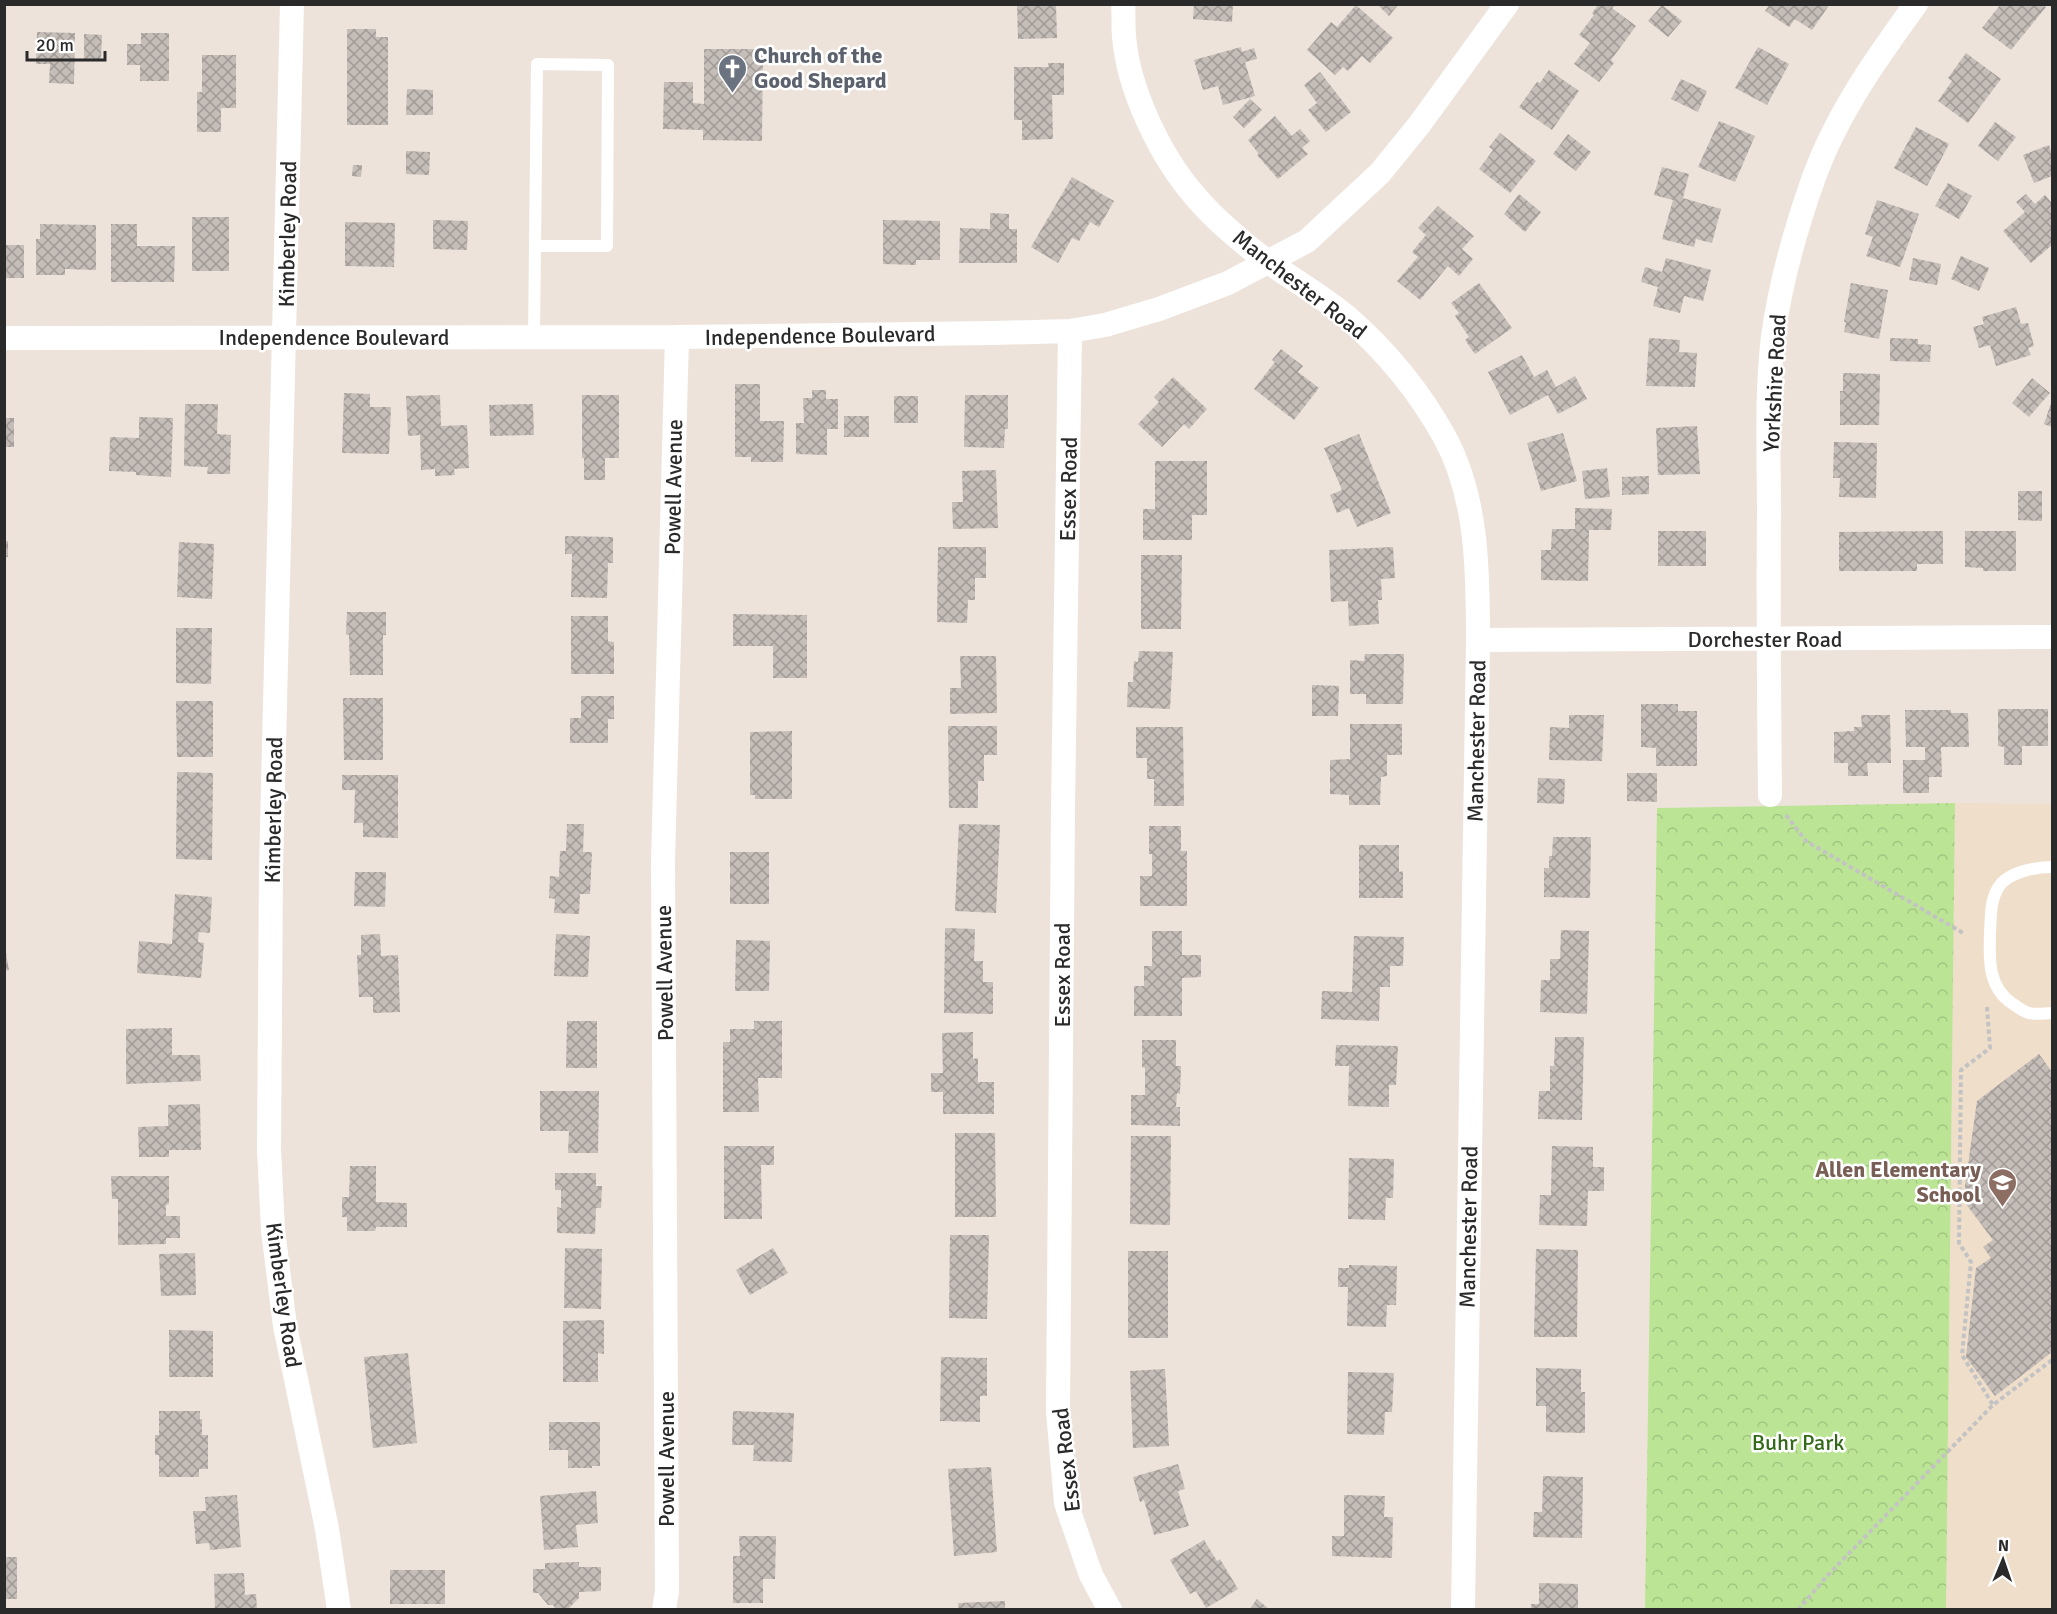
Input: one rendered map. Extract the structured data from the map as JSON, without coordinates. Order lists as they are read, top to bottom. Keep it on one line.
{"streets":{"street":["Kimberley Road","Manchester Road","Independence Boulevard","Yorkshire Road","Powell Avenue","Essex Road","Dorchester Road"]},"crossings":[["Kimberley Road","Independence Boulevard"],["Manchester Road","Independence Boulevard"],["Manchester Road","Dorchester Road"],["Independence Boulevard","Powell Avenue"],["Independence Boulevard","Essex Road"],["Yorkshire Road","Dorchester Road"]],"parks":["Buhr Park"],"places":{"church":["Church of the Good Shepard"],"school or university":["Allen Elementary School"]},"scale_bar":"20 m","north":"top"}
